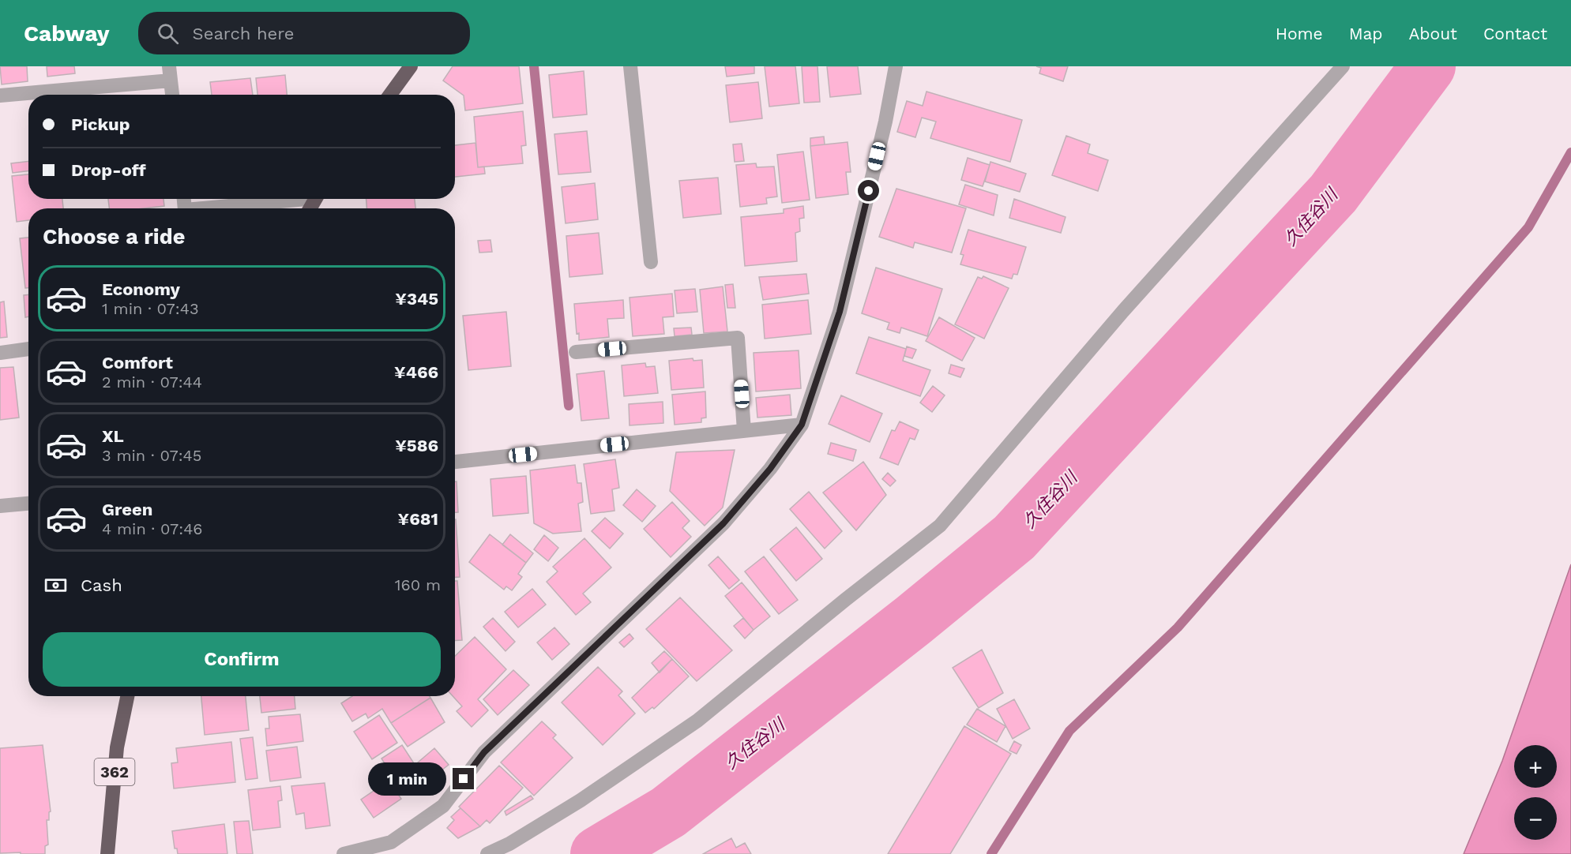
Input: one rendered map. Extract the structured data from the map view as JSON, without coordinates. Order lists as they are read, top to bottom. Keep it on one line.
{"streets":{"highway":["362"]},"water":["久住谷川"],"page":{"header":"Cabway","search":"Search here","nav":["Home","Map","About","Contact"],"banner":["Pickup","Drop-off"],"heading":"Choose a ride","list":[{"name":"Economy","note":"1 min · 07:43","value":"¥345"},{"name":"Comfort","note":"2 min · 07:44","value":"¥466"},{"name":"XL","note":"3 min · 07:45","value":"¥586"},{"name":"Green","note":"4 min · 07:46","value":"¥681"}],"pay":["Cash","160 m"],"buttons":"Confirm","map_buttons":["+","−"],"bubble":"1 min"}}
